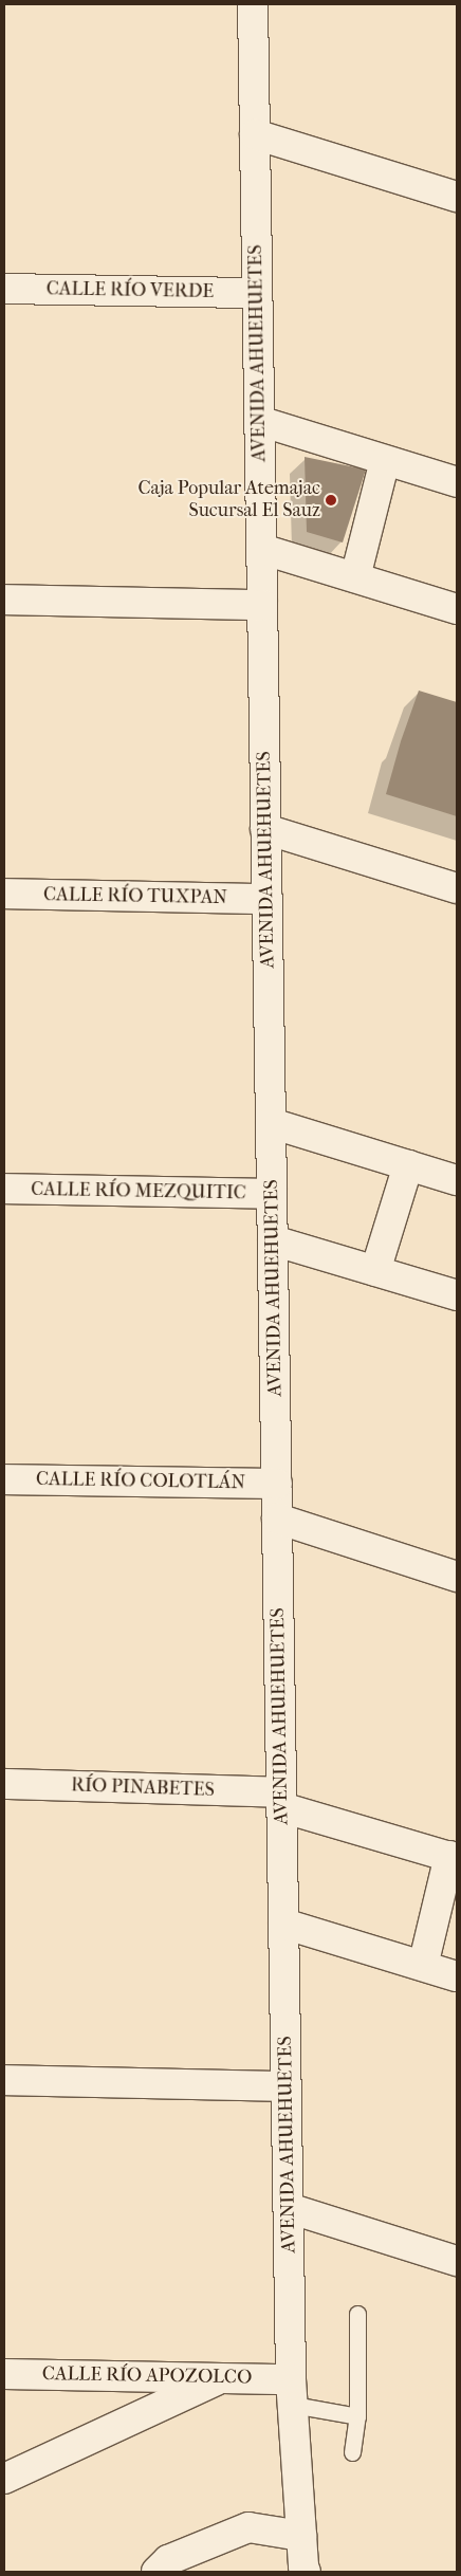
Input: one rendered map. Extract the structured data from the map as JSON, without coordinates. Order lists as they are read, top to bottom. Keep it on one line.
{"streets":{"street":["CALLE RÍO VERDE","AVENIDA AHUEHUETES","CALLE RÍO TUXPAN","CALLE RÍO MEZQUITIC","CALLE RÍO COLOTLÁN","RÍO PINABETES","CALLE RÍO APOZOLCO"]},"crossings":[["CALLE RÍO VERDE","AVENIDA AHUEHUETES"],["AVENIDA AHUEHUETES","CALLE RÍO TUXPAN"],["AVENIDA AHUEHUETES","CALLE RÍO MEZQUITIC"],["AVENIDA AHUEHUETES","CALLE RÍO COLOTLÁN"],["AVENIDA AHUEHUETES","RÍO PINABETES"],["AVENIDA AHUEHUETES","CALLE RÍO APOZOLCO"]],"places":["Caja Popular Atemajac Sucursal El Sauz"]}
